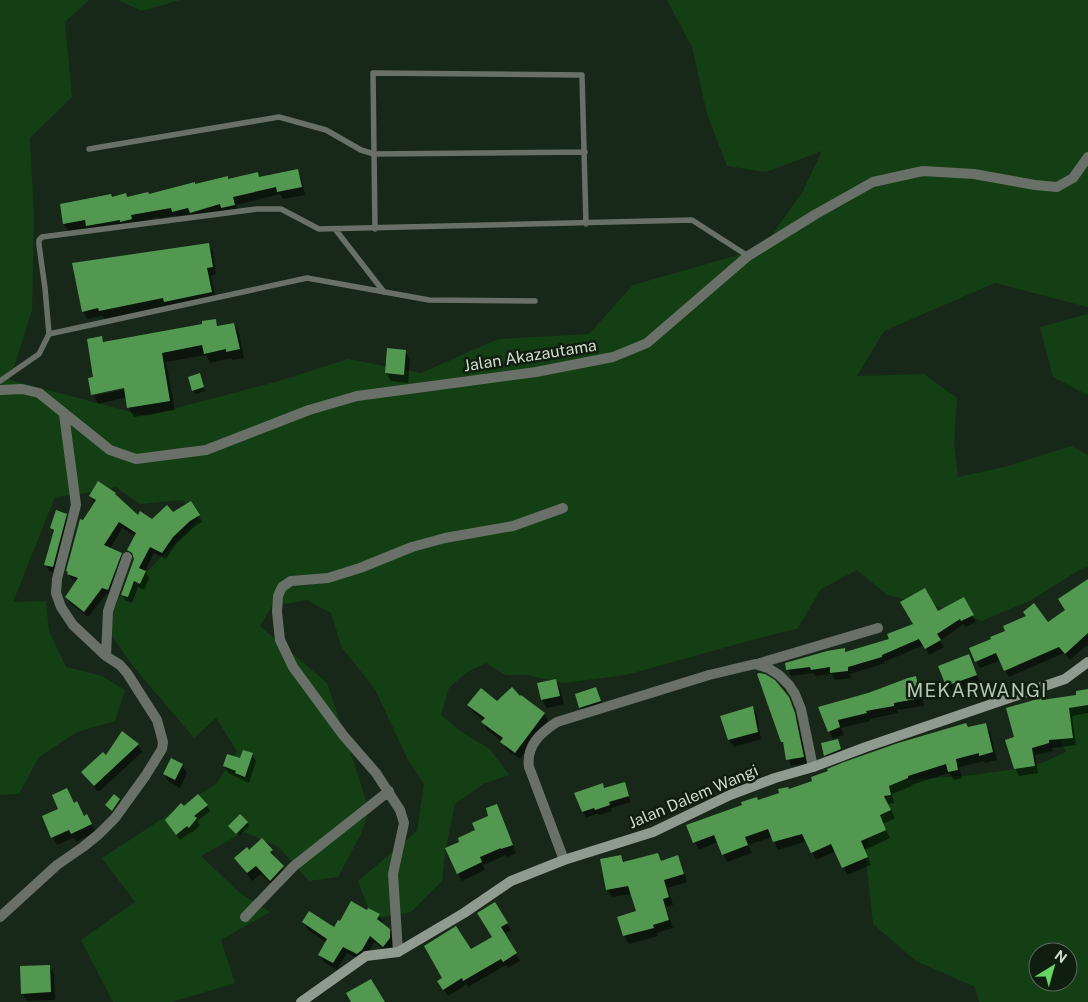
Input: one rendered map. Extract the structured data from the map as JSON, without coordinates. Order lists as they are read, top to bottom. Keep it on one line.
{"streets":{"street":["Jalan Akazautama","Jalan Dalem Wangi"]},"districts":["MEKARWANGI"],"north":"top right"}
